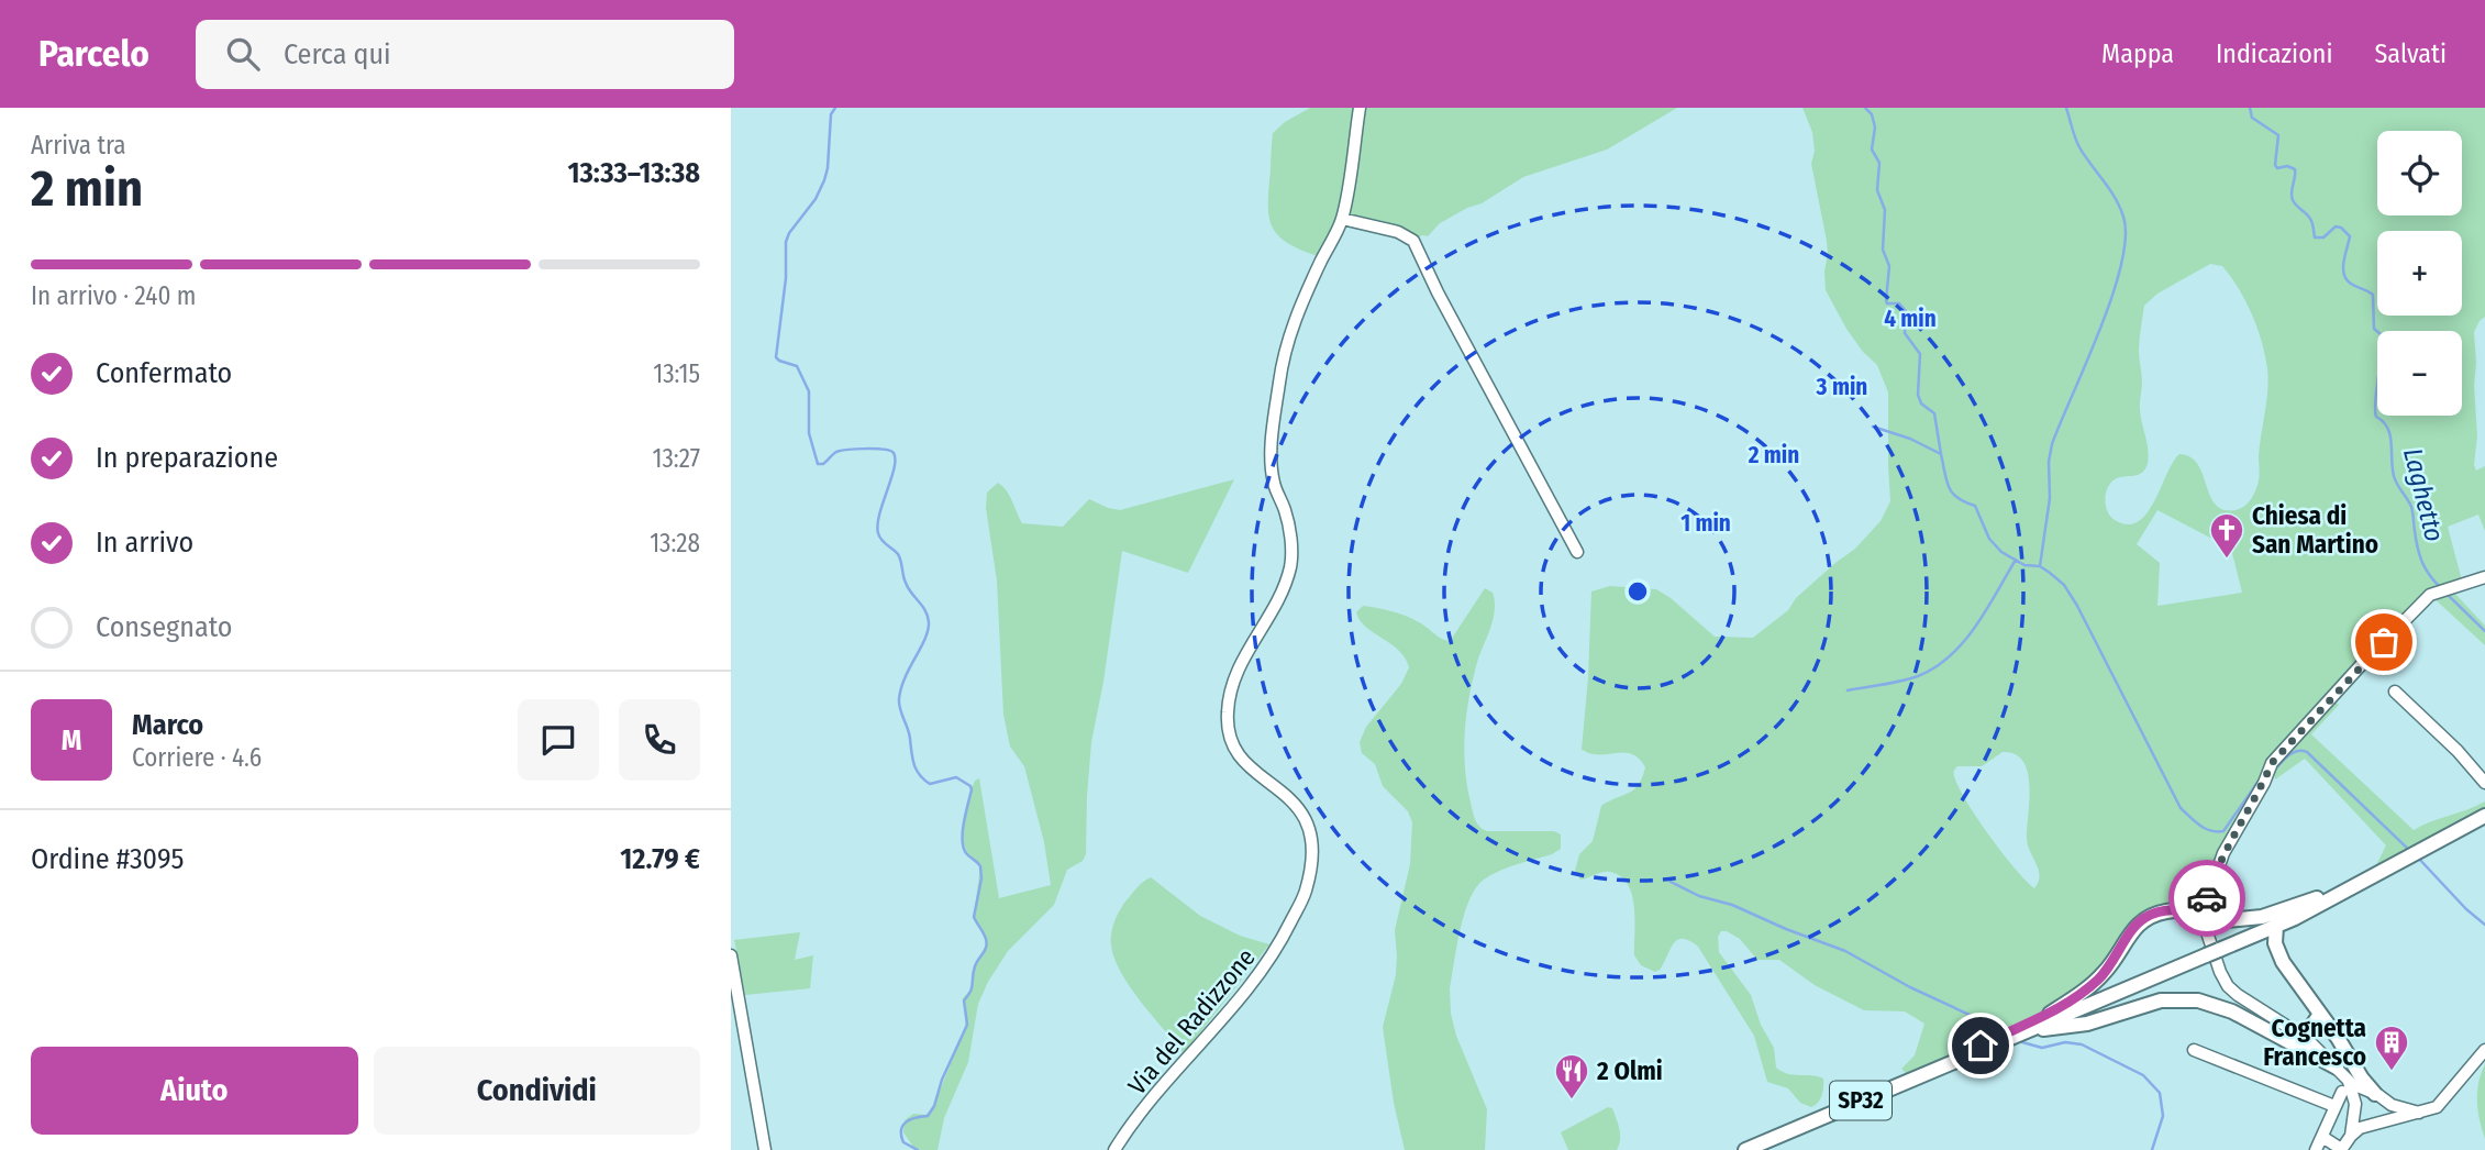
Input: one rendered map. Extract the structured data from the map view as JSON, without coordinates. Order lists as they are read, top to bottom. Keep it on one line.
{"streets":{"main road":["SP32"],"street":["Via del Radizzone"]},"water":["Laghetto"],"places":{"church":["Chiesa di San Martino"],"building":["Cognetta Francesco"],"restaurant":["2 Olmi"]},"page":{"header":"Parcelo","search":"Cerca qui","nav":["Mappa","Indicazioni","Salvati"],"heading":["2 min","Arriva tra","13:33–13:38"],"panel":["Marco","Corriere · 4.6","Ordine #3095","12.79 €"],"map_buttons":["+","−"],"bar":"In arrivo · 240 m","list":[["Confermato","13:15"],["In preparazione","13:27"],["In arrivo","13:28"],"Consegnato"],"round":"M","buttons":["Aiuto","Condividi"]},"rings":["4 min","3 min","2 min","1 min"]}
